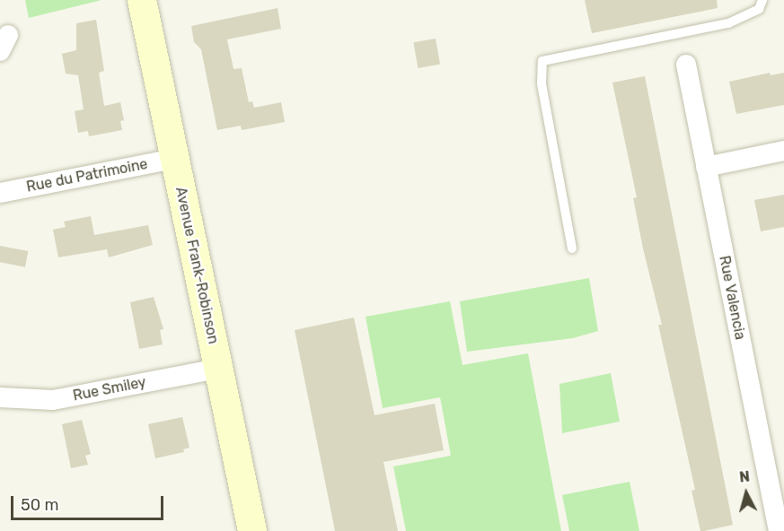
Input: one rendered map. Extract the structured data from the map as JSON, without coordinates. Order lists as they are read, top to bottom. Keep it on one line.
{"streets":{"main road":["Avenue Frank-Robinson"],"street":["Rue du Patrimoine","Rue Valencia","Rue Smiley"]},"crossings":[["Rue du Patrimoine","Avenue Frank-Robinson"],["Avenue Frank-Robinson","Rue Smiley"]],"scale_bar":"50 m","north":"top"}
